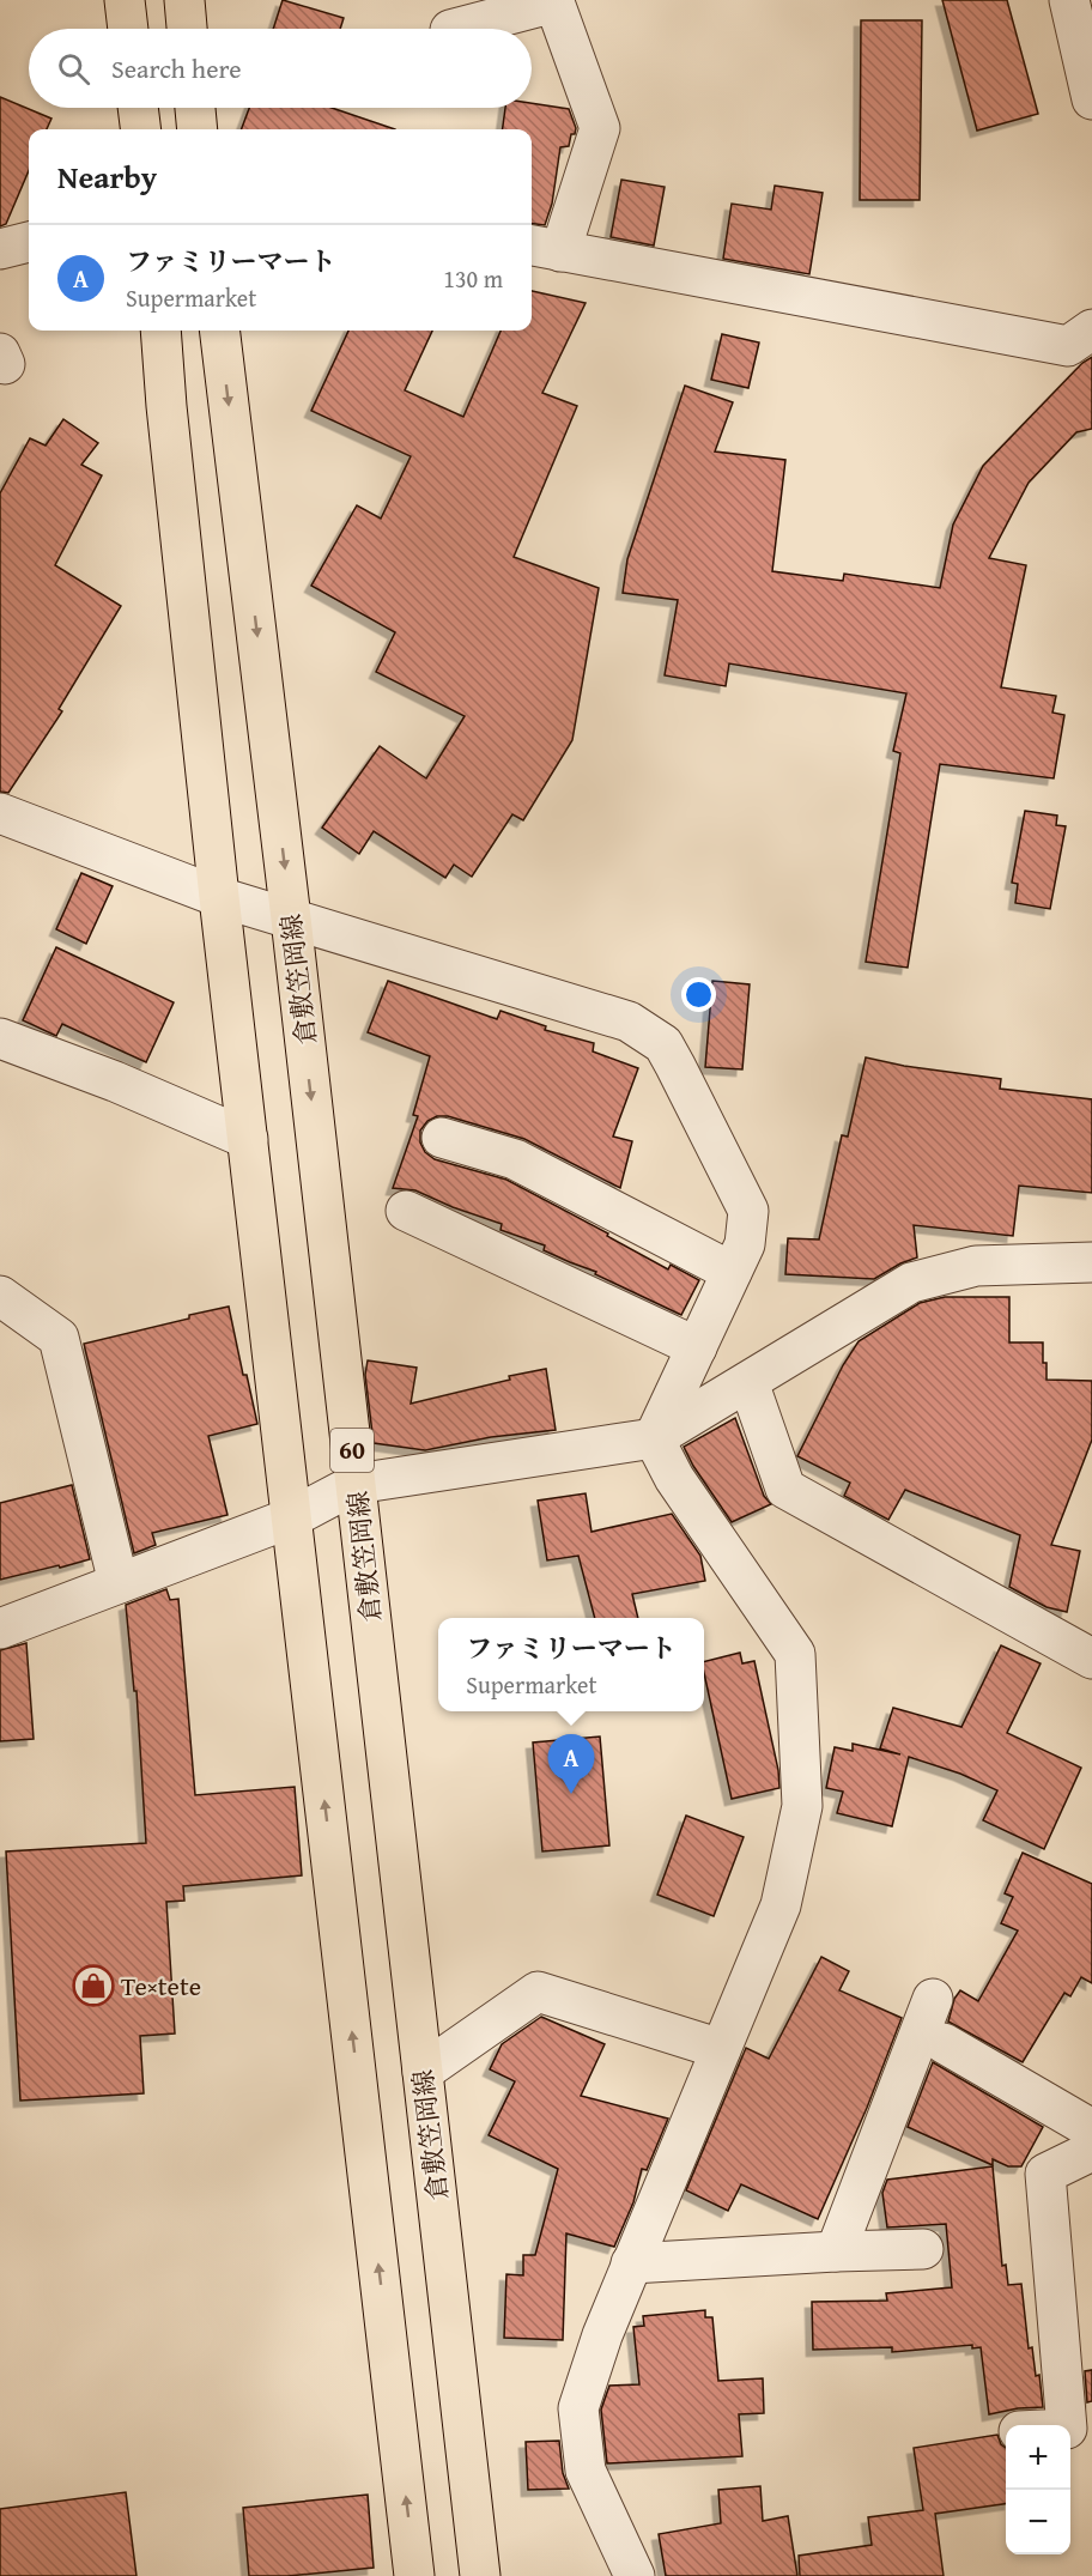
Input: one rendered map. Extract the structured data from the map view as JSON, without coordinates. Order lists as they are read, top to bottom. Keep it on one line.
{"streets":{"main road":["倉敷笠岡線","60"]},"places":{"shop":["Te×tete"]},"page":{"search":"Search here","heading":"Nearby","list":[{"mark":"A","name":"ファミリーマート","note":"Supermarket","value":"130 m"}],"popup":["ファミリーマート","Supermarket"],"pins":"A","map_buttons":["+","−"]}}
